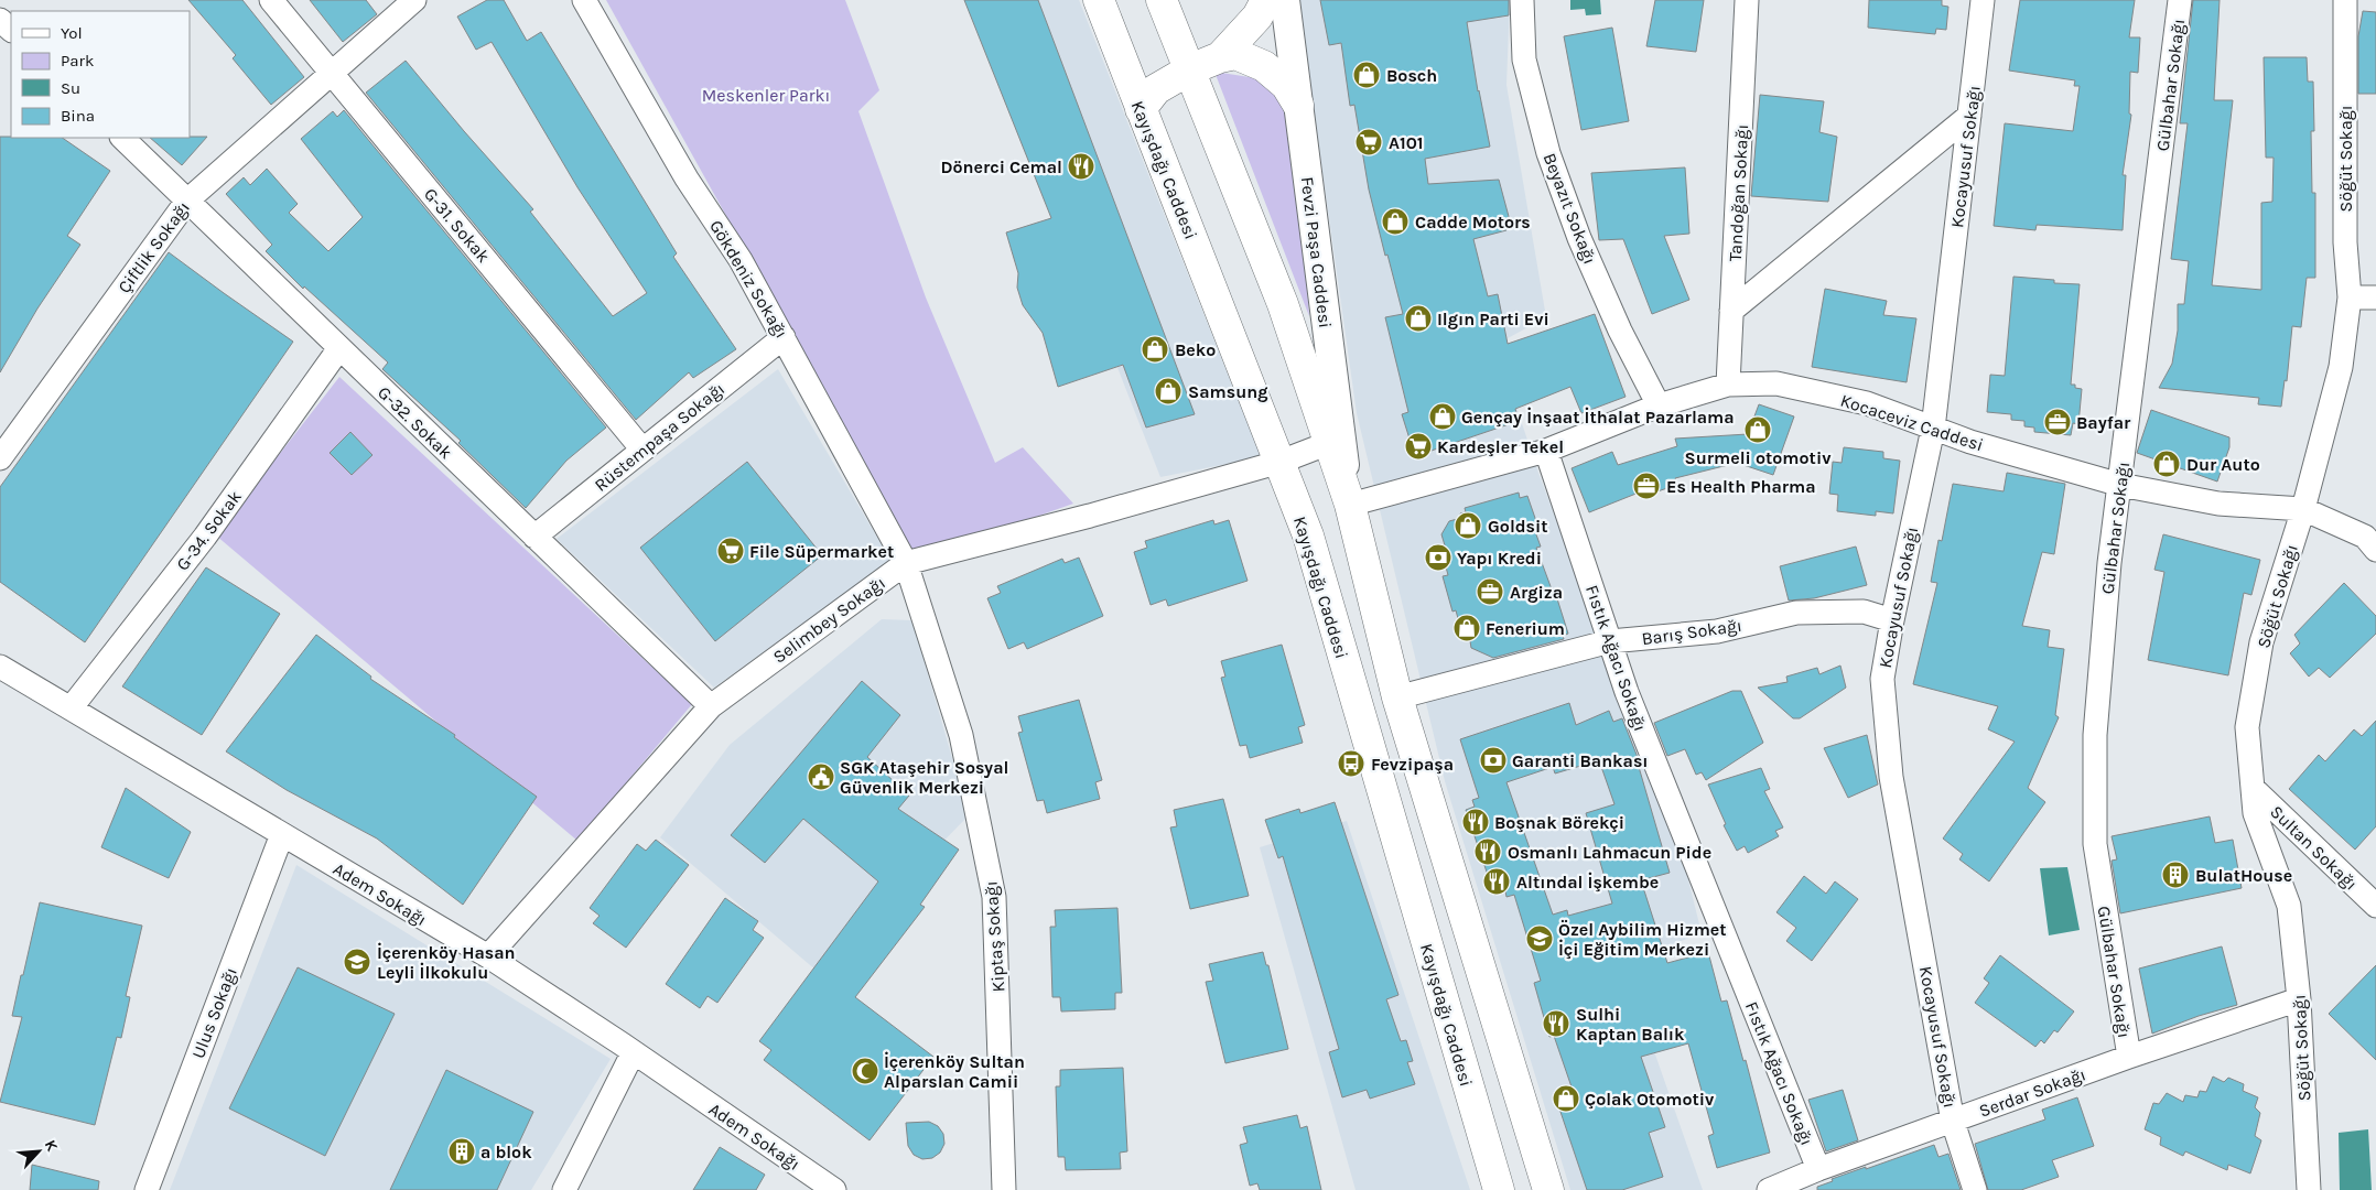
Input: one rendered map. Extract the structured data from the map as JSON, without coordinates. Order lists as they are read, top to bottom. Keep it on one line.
{"streets":{"main road":["Kayışdağı Caddesi"],"street":["Gülbahar Sokağı","Kocayusuf Sokağı","Söğüt Sokağı","Tandoğan Sokağı","Beyazıt Sokağı","G-31. Sokak","Çiftlik Sokağı","Fevzi Paşa Caddesi","Gökdeniz Sokağı","G-32. Sokak","Kocaceviz Caddesi","Rüstempaşa Sokağı","G-34. Sokak","Selimbey Sokağı","Barış Sokağı","Fıstık Ağacı Sokağı","Sultan Sokağı","Adem Sokağı","Kiptaş Sokağı","Ulus Sokağı","Serdar Sokağı"]},"crossings":[["Gülbahar Sokağı","Kocaceviz Caddesi"],["Gülbahar Sokağı","Serdar Sokağı"],["Kocayusuf Sokağı","Kocaceviz Caddesi"],["Kocayusuf Sokağı","Barış Sokağı"],["Kocayusuf Sokağı","Serdar Sokağı"],["Söğüt Sokağı","Kocaceviz Caddesi"],["Söğüt Sokağı","Sultan Sokağı"],["Söğüt Sokağı","Serdar Sokağı"],["Kayışdağı Caddesi","Selimbey Sokağı"],["Tandoğan Sokağı","Kocaceviz Caddesi"],["Beyazıt Sokağı","Kocaceviz Caddesi"],["G-31. Sokak","Çiftlik Sokağı"],["G-31. Sokak","Rüstempaşa Sokağı"],["Çiftlik Sokağı","G-32. Sokak"],["Fevzi Paşa Caddesi","Kocaceviz Caddesi"],["Gökdeniz Sokağı","Rüstempaşa Sokağı"],["Gökdeniz Sokağı","Selimbey Sokağı"],["Gökdeniz Sokağı","Kiptaş Sokağı"],["G-32. Sokak","Rüstempaşa Sokağı"],["G-32. Sokak","G-34. Sokak"],["G-32. Sokak","Selimbey Sokağı"],["Kocaceviz Caddesi","Fıstık Ağacı Sokağı"],["G-34. Sokak","Adem Sokağı"],["Selimbey Sokağı","Adem Sokağı"],["Selimbey Sokağı","Kiptaş Sokağı"],["Barış Sokağı","Fıstık Ağacı Sokağı"],["Fıstık Ağacı Sokağı","Serdar Sokağı"],["Adem Sokağı","Ulus Sokağı"]],"parks":["Meskenler Parkı"],"places":{"shop":["Bosch","Cadde Motors","Ilgın Parti Evi","Beko","Samsung","Gençay İnşaat İthalat Pazarlama","Surmeli otomotiv","Dur Auto","Goldsit","Fenerium","Çolak Otomotiv"],"supermarket":["A101","Kardeşler Tekel","File Süpermarket"],"restaurant":["Dönerci Cemal","Boşnak Börekçi","Osmanlı Lahmacun Pide","Altındal İşkembe","Sulhi Kaptan Balık"],"office":["Bayfar","Es Health Pharma","Argiza"],"bank":["Yapı Kredi","Garanti Bankası"],"bus stop":["Fevzipaşa"],"public building":["SGK Ataşehir Sosyal Güvenlik Merkezi"],"building":["BulatHouse","a blok"],"school or university":["Özel Aybilim Hizmet İçi Eğitim Merkezi","İçerenköy Hasan Leyli İlkokulu"],"mosque":["İçerenköy Sultan Alparslan Camii"]},"legend":["Yol","Park","Su","Bina"],"north":"top right"}
